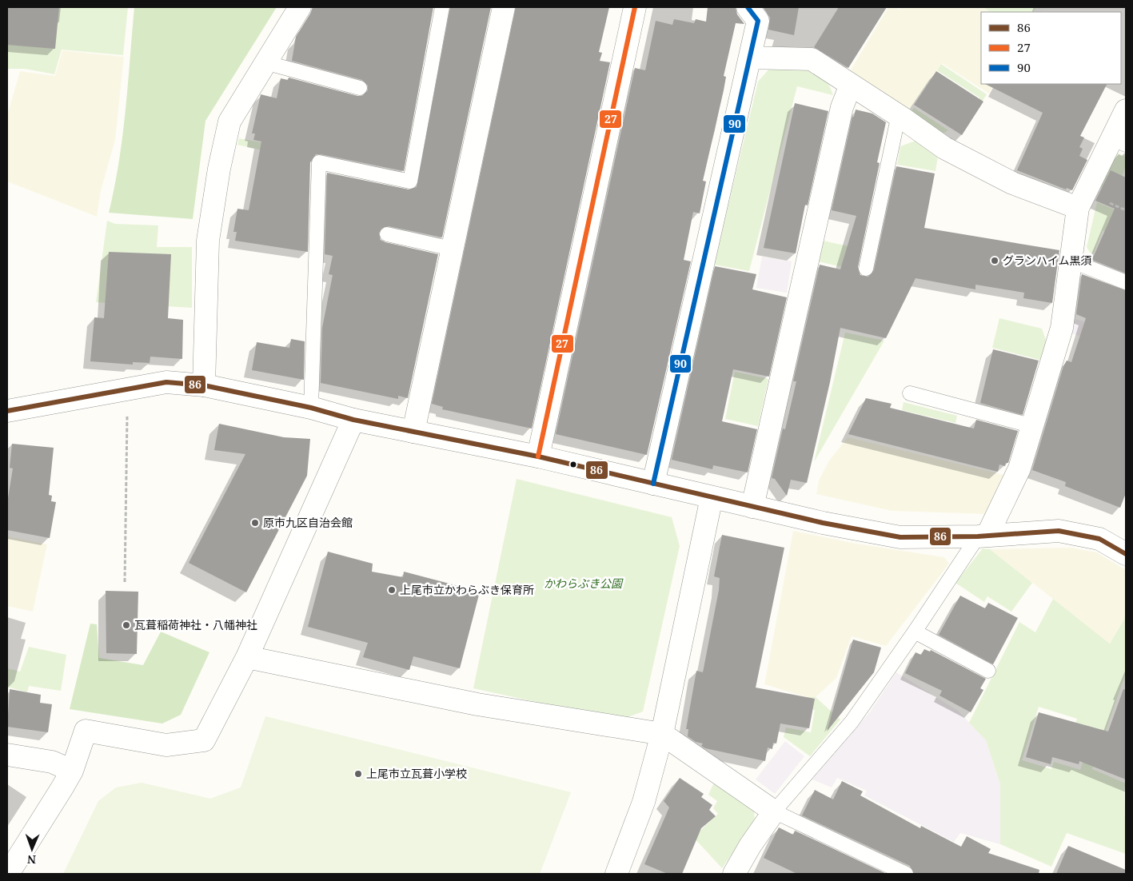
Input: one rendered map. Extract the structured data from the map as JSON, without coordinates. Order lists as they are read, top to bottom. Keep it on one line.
{"parks":["かわらぶき公園"],"places":["グランハイム黒須","原市九区自治会館","上尾市立かわらぶき保育所","瓦葺稲荷神社・八幡神社","上尾市立瓦葺小学校"],"lines":["transit line 27","transit line 90","transit line 86"],"legend":["86","27","90"],"north":"bottom"}
